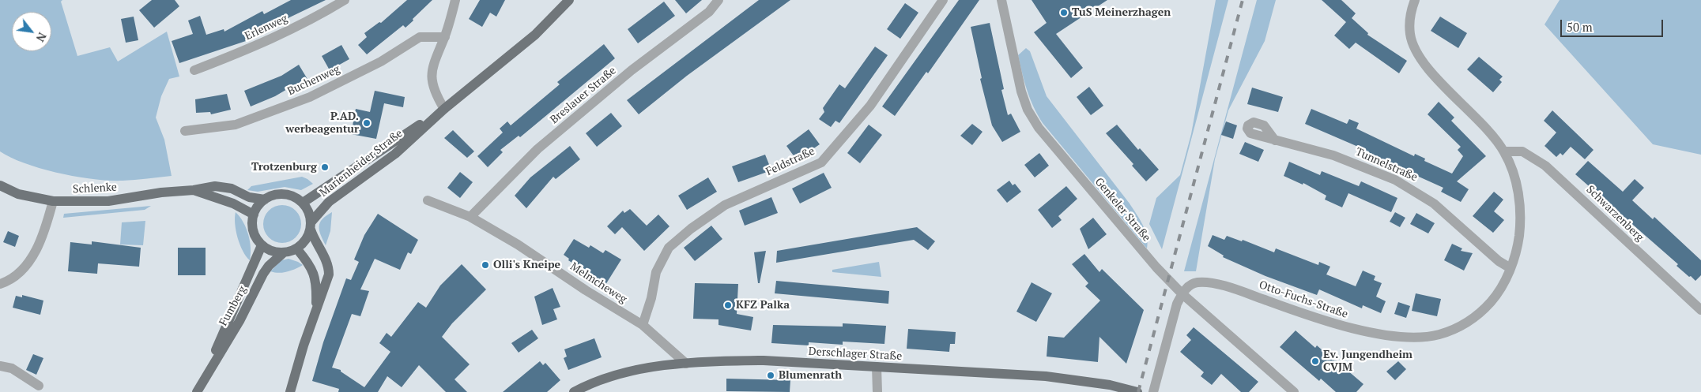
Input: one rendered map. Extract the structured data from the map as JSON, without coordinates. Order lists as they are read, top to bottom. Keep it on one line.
{"streets":{"main road":["Marienheider Straße","Schlenke","Fumberg","Derschlager Straße"],"street":["Erlenweg","Buchenweg","Breslauer Straße","Feldstraße","Tunnelstraße","Genkeler Straße","Schwarzenberg","Melmcheweg","Otto-Fuchs-Straße"]},"crossings":[["Breslauer Straße","Melmcheweg"],["Feldstraße","Melmcheweg"],["Marienheider Straße","Schlenke"],["Marienheider Straße","Fumberg"],["Tunnelstraße","Otto-Fuchs-Straße"],["Schlenke","Fumberg"],["Genkeler Straße","Otto-Fuchs-Straße"],["Schwarzenberg","Otto-Fuchs-Straße"],["Melmcheweg","Derschlager Straße"]],"places":["TuS Meinerzhagen","P.AD. werbeagentur","Trotzenburg","Olli's Kneipe","KFZ Palka","Ev. Jungendheim CVJM","Blumenrath"],"scale_bar":"50 m","north":"bottom right"}
